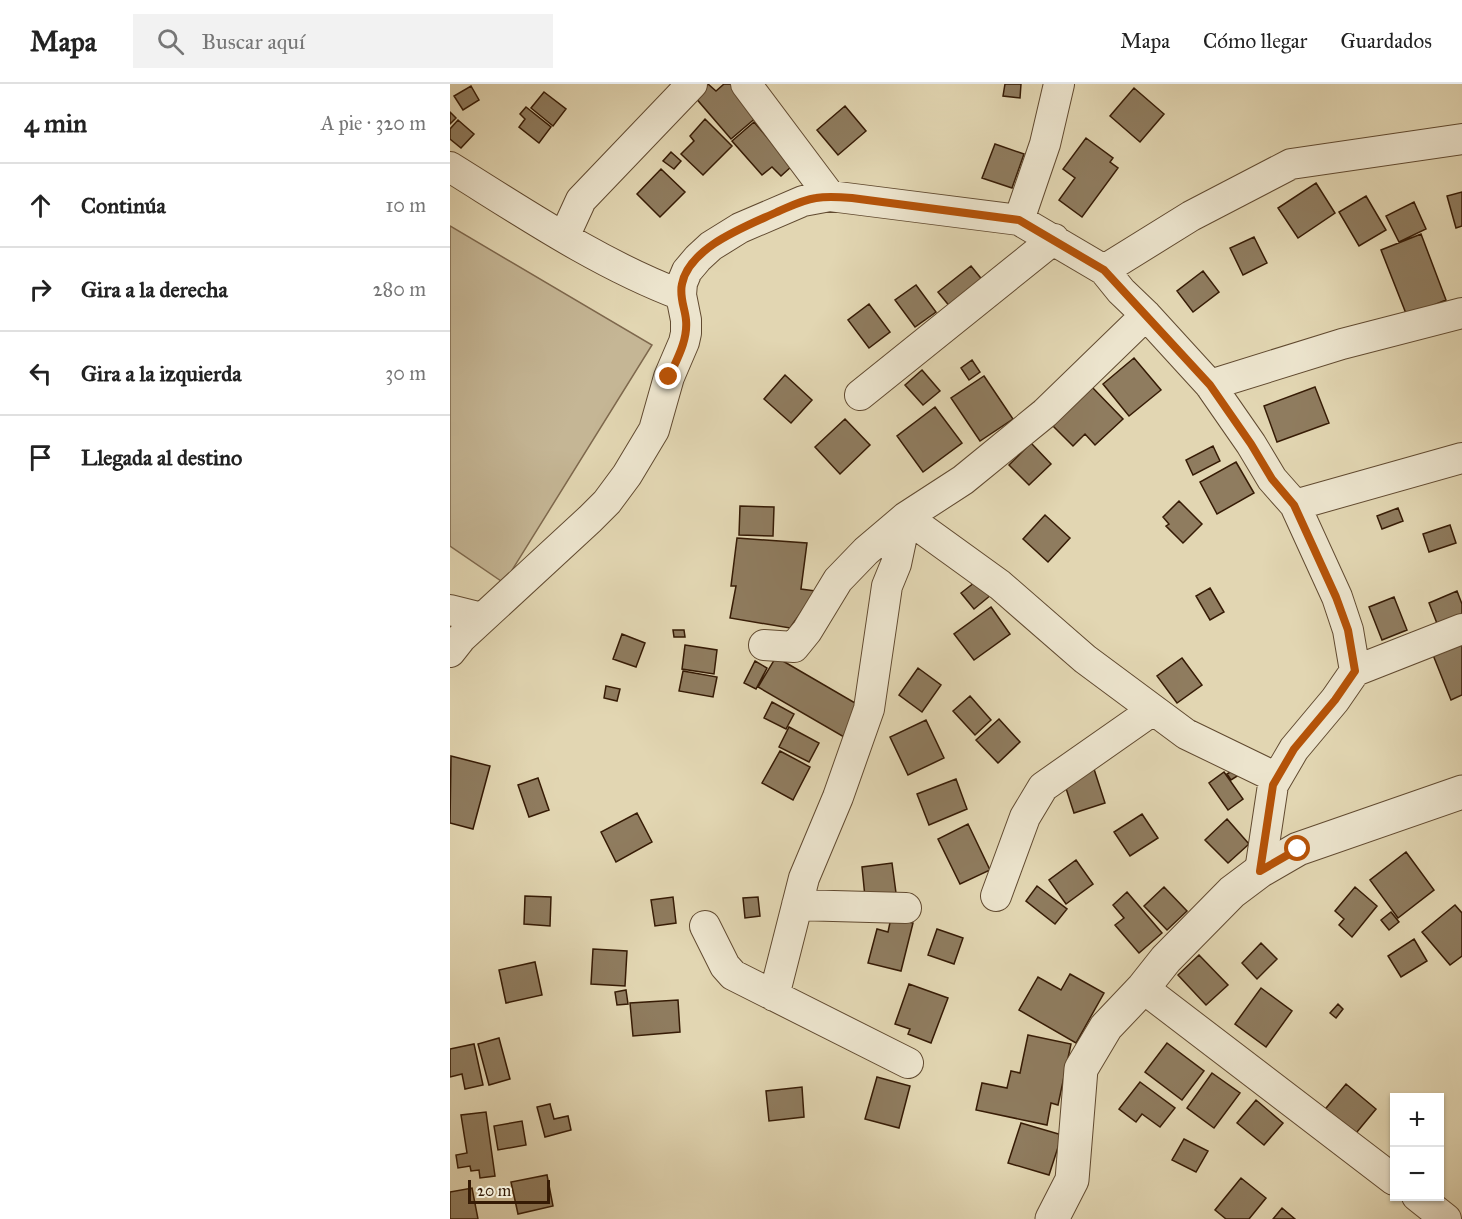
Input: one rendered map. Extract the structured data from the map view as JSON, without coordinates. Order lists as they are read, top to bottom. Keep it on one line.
{"scale_bar":"20 m","page":{"header":"Mapa","search":"Buscar aquí","nav":["Mapa","Cómo llegar","Guardados"],"heading":["4 min","A pie · 320 m"],"list":[["Continúa","10 m"],["Gira a la derecha","280 m"],["Gira a la izquierda","30 m"],"Llegada al destino"],"map_buttons":["+","−"],"scale":"20 m"}}
